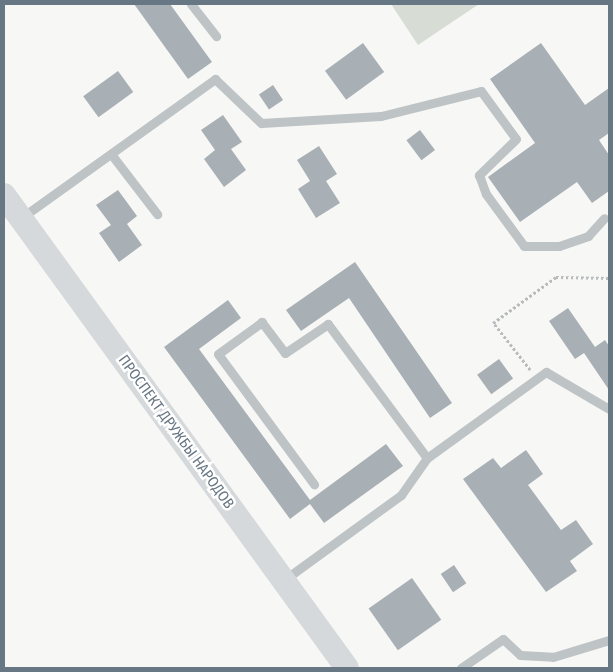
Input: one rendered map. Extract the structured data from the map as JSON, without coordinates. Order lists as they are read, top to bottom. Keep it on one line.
{"streets":{"main road":["ПРОСПЕКТ ДРУЖБЫ НАРОДОВ"]}}
